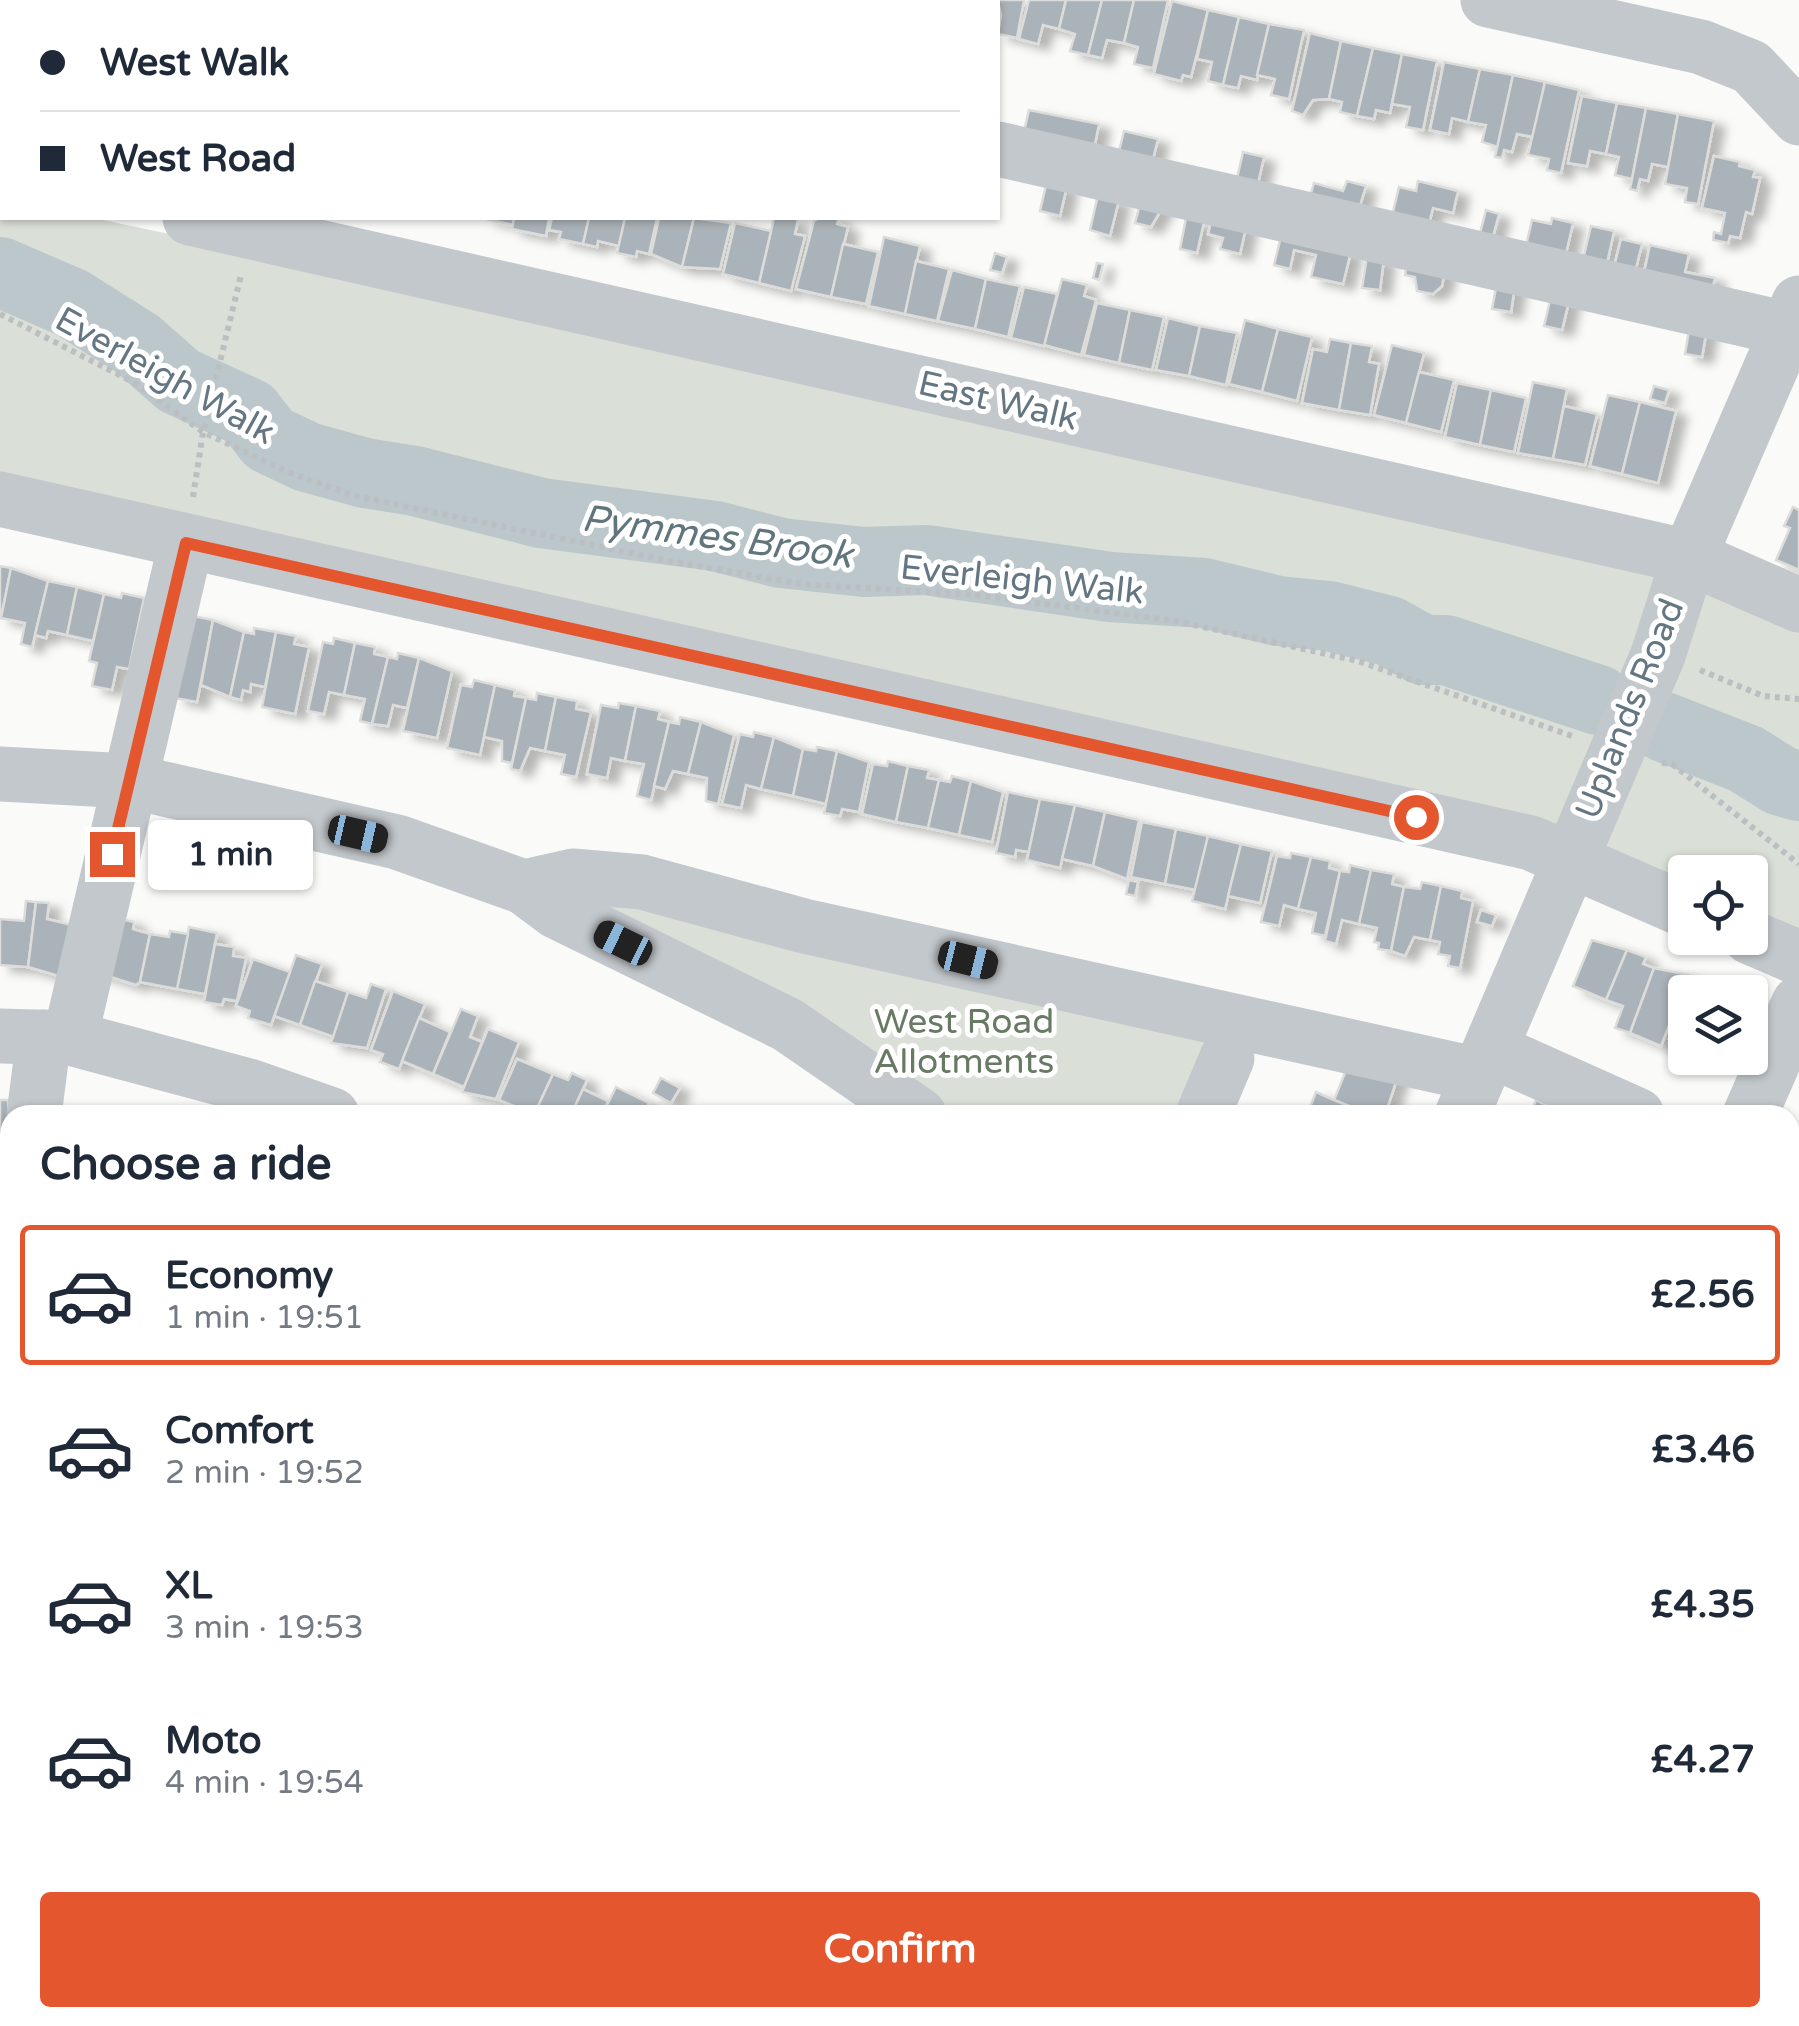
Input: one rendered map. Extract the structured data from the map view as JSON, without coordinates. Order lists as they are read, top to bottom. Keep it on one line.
{"streets":{"street":["East Walk","Uplands Road"],"path":["Everleigh Walk"]},"crossings":[["Everleigh Walk","Uplands Road"],["East Walk","Uplands Road"]],"water":["Pymmes Brook"],"parks":["West Road Allotments"],"page":{"banner":["West Walk","West Road"],"bubble":"1 min","heading":"Choose a ride","list":[{"name":"Economy","note":"1 min · 19:51","value":"£2.56"},{"name":"Comfort","note":"2 min · 19:52","value":"£3.46"},{"name":"XL","note":"3 min · 19:53","value":"£4.35"},{"name":"Moto","note":"4 min · 19:54","value":"£4.27"}],"buttons":"Confirm"}}
